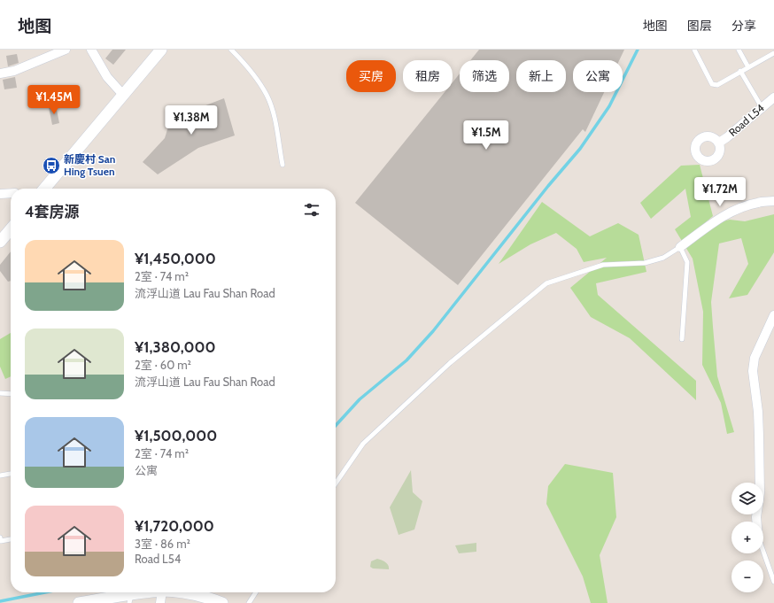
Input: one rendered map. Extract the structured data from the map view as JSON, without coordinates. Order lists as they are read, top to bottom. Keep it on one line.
{"streets":{"street":["Road L54"]},"places":{"bus stop":["新慶村 San Hing Tsuen"]},"page":{"header":"地图","nav":["地图","图层","分享"],"chip":["买房","租房","筛选","新上","公寓"],"price":["¥1.45M","¥1.38M","¥1.5M","¥1.72M"],"heading":"4套房源","list":[{"name":"¥1,450,000","note":"2室 · 74 m² · 流浮山道 Lau Fau Shan Road"},{"name":"¥1,380,000","note":"2室 · 60 m² · 流浮山道 Lau Fau Shan Road"},{"name":"¥1,500,000","note":"2室 · 74 m² · 公寓"},{"name":"¥1,720,000","note":"3室 · 86 m² · Road L54"}],"map_buttons":["+","−"]}}
